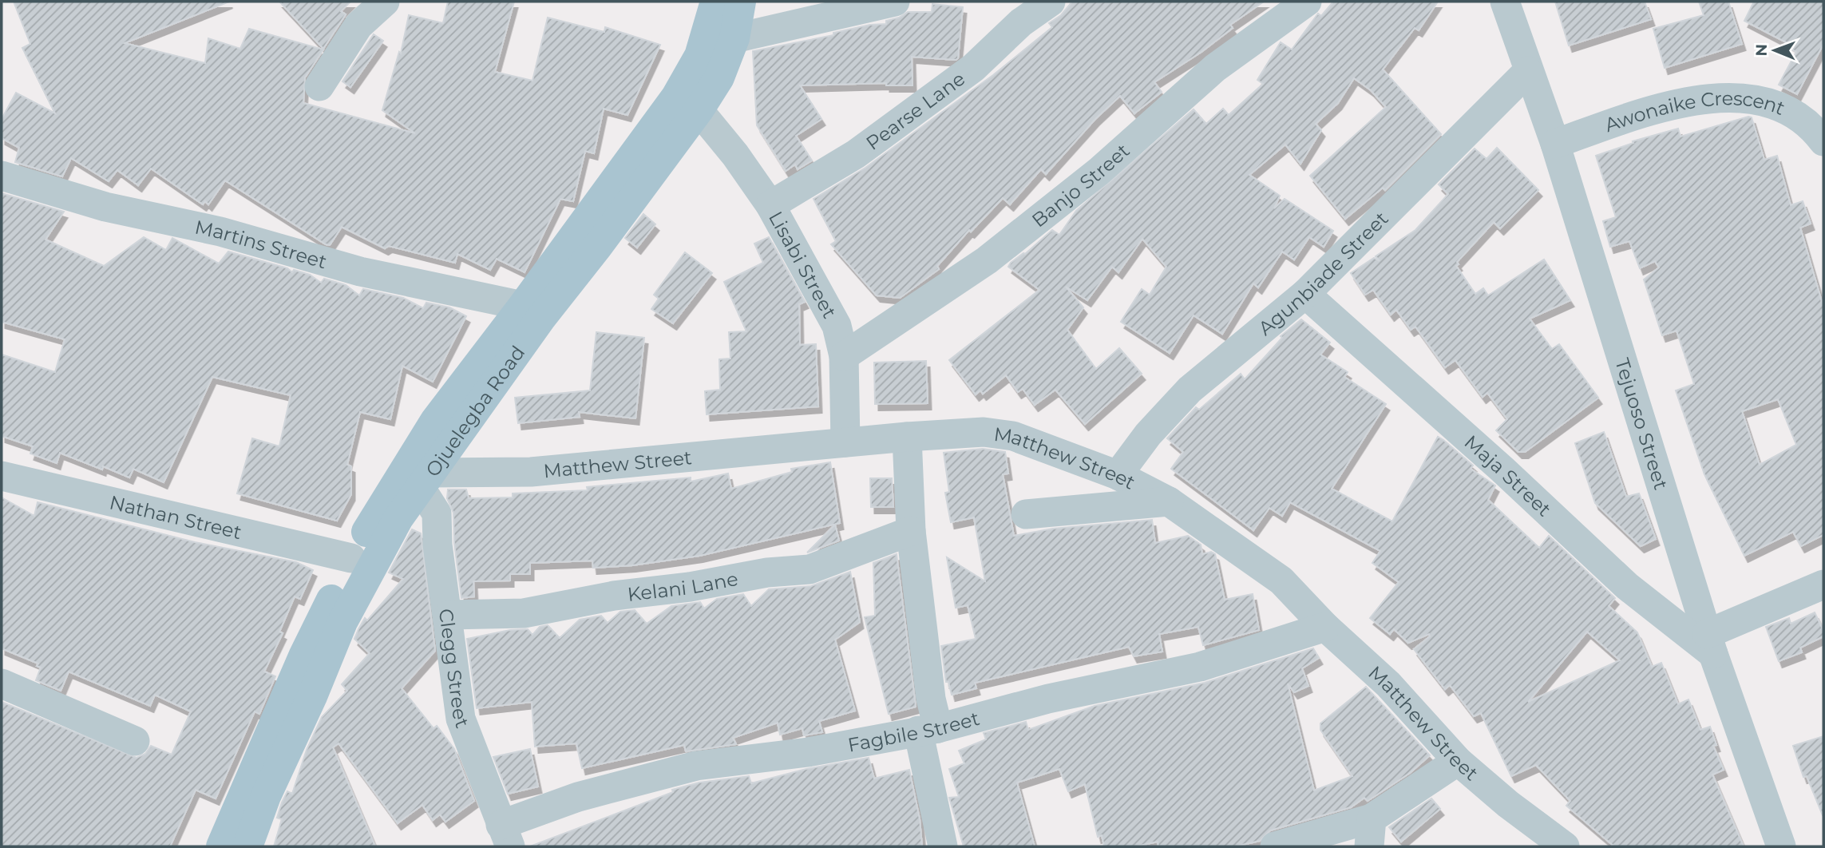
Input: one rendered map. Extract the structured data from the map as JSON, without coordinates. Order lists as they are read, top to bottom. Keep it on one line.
{"streets":{"main road":["Ojuelegba Road"],"street":["Pearse Lane","Awonaike Crescent","Banjo Street","Martins Street","Lisabi Street","Agunbiade Street","Tejuoso Street","Matthew Street","Maja Street","Nathan Street","Kelani Lane","Clegg Street","Fagbile Street"]},"crossings":[["Pearse Lane","Lisabi Street"],["Awonaike Crescent","Tejuoso Street"],["Banjo Street","Lisabi Street"],["Martins Street","Ojuelegba Road"],["Lisabi Street","Ojuelegba Road"],["Lisabi Street","Matthew Street"],["Agunbiade Street","Tejuoso Street"],["Agunbiade Street","Matthew Street"],["Agunbiade Street","Maja Street"],["Ojuelegba Road","Matthew Street"],["Ojuelegba Road","Nathan Street"],["Ojuelegba Road","Clegg Street"],["Tejuoso Street","Maja Street"],["Matthew Street","Clegg Street"],["Matthew Street","Fagbile Street"],["Kelani Lane","Clegg Street"],["Clegg Street","Fagbile Street"]],"north":"left"}
